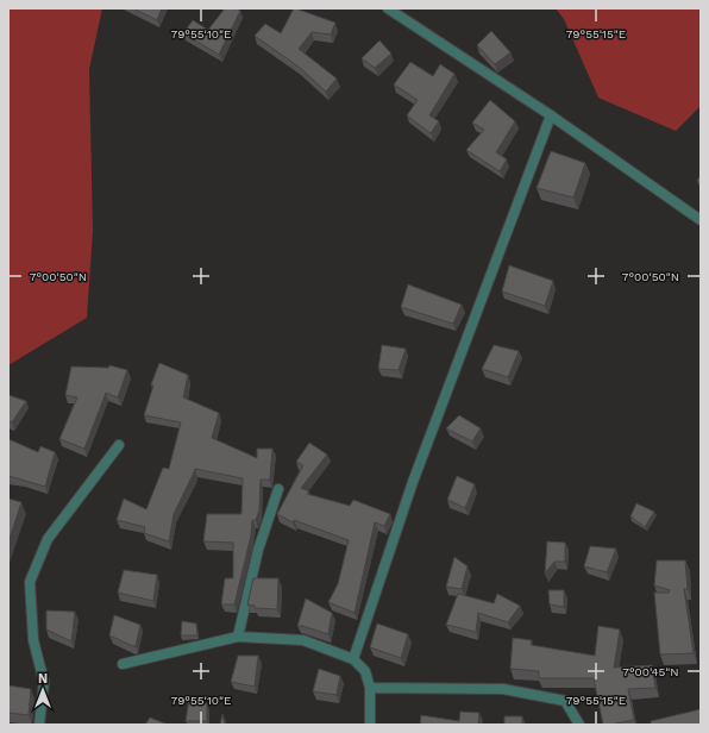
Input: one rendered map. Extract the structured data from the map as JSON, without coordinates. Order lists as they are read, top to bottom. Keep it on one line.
{"north":"top","coordinates":["79°55'10\"E","79°55'15\"E","7°00'50\"N","7°00'45\"N"]}
